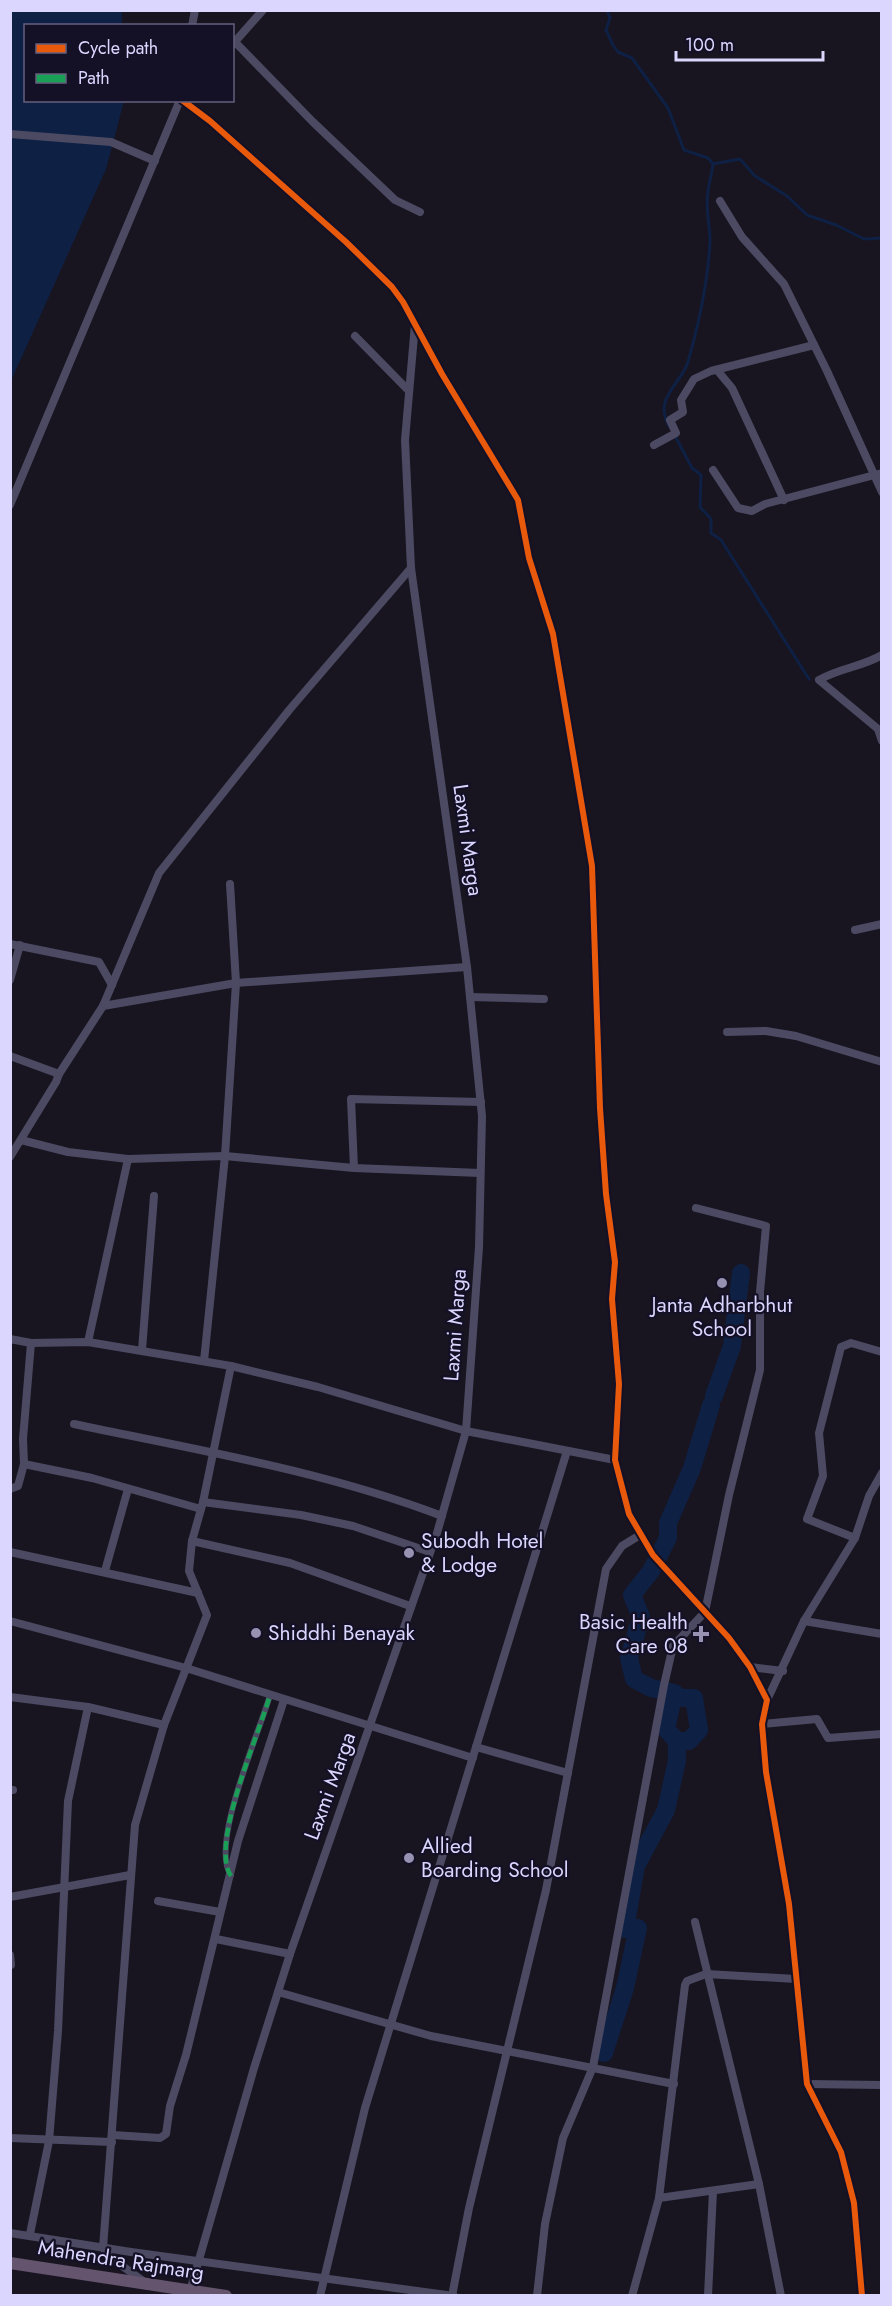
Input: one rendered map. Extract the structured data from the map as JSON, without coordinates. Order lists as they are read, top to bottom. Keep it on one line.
{"streets":{"highway":["Mahendra Rajmarg"],"street":["Laxmi Marga"]},"crossings":[["Laxmi Marga","Mahendra Rajmarg"]],"places":{"other":["Janta Adharbhut School","Subodh Hotel & Lodge","Shiddhi Benayak","Allied Boarding School"],"health":["Basic Health Care 08"]},"legend":["Cycle path","Path"],"scale_bar":"100 m"}
